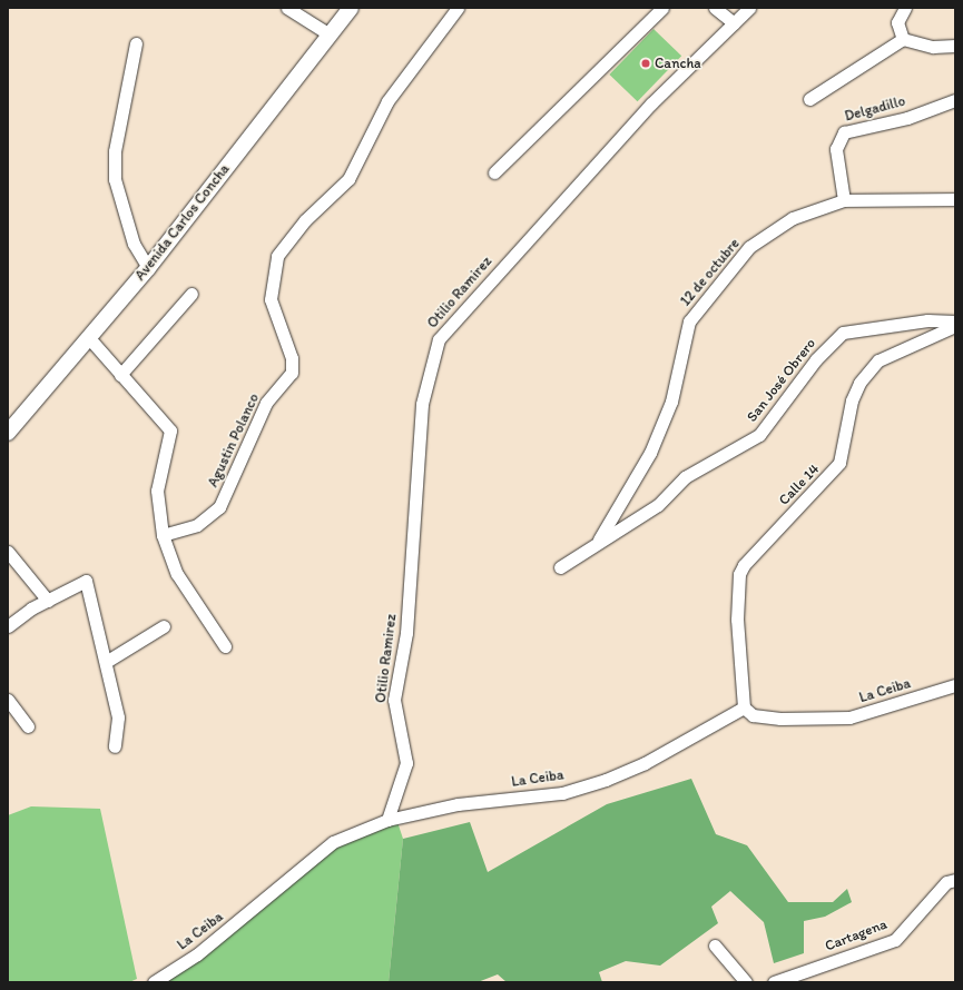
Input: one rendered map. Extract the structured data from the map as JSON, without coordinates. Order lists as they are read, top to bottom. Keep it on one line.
{"streets":{"street":["Delgadillo","Avenida Carlos Concha","12 de octubre","Otilio Ramirez","San José Obrero","Agustin Polanco","Calle 14","La Ceiba","Cartagena"]},"crossings":[["Delgadillo","12 de octubre"],["12 de octubre","San José Obrero"],["Otilio Ramirez","La Ceiba"],["Calle 14","La Ceiba"]],"places":["Cancha"]}
